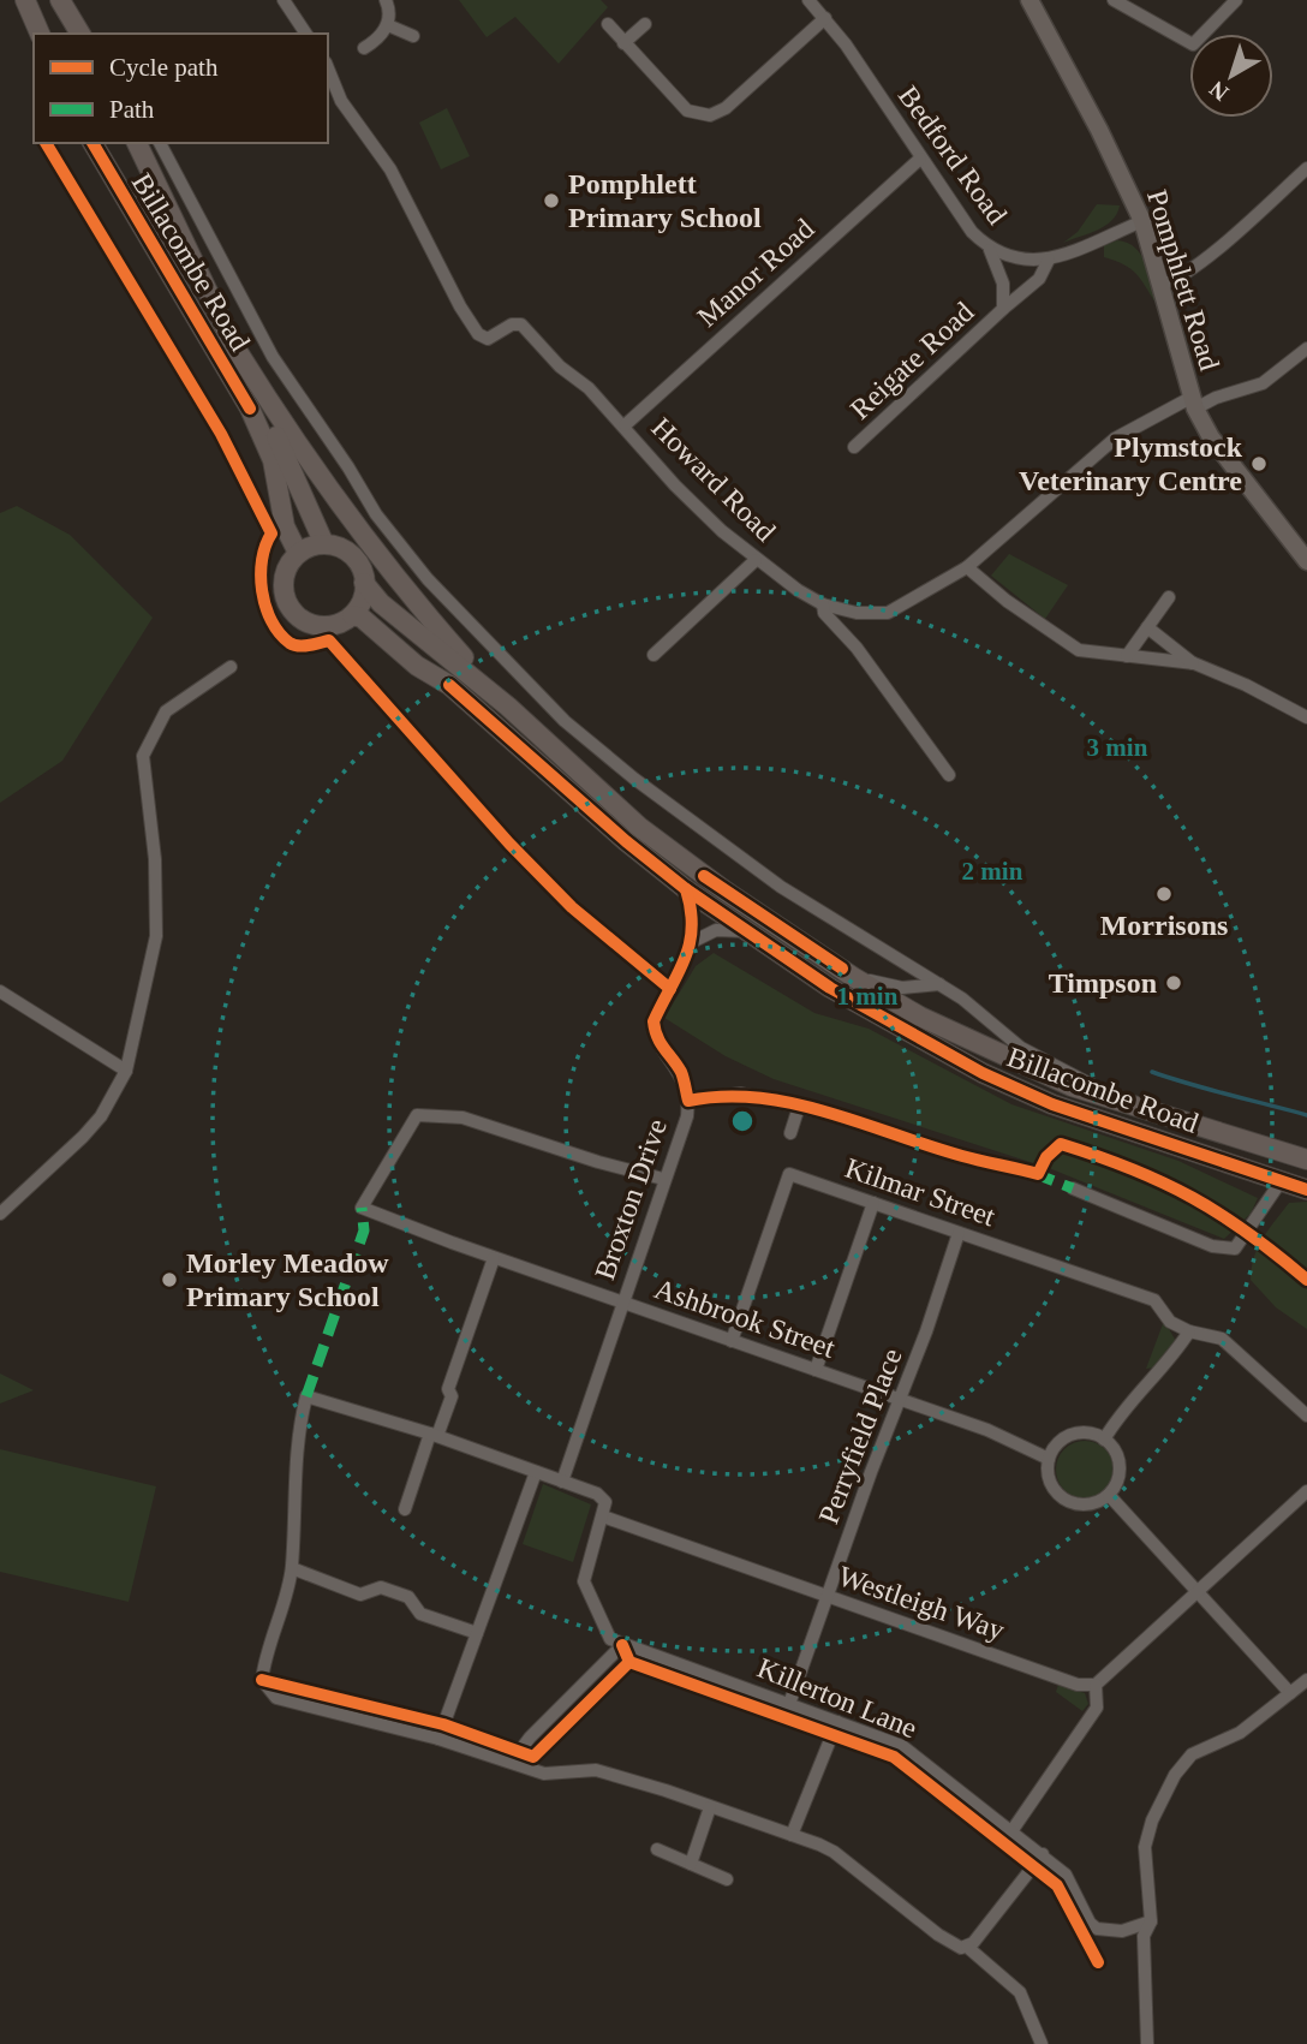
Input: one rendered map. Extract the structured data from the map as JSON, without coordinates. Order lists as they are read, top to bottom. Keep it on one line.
{"streets":{"main road":["Billacombe Road"],"street":["Bedford Road","Manor Road","Pomphlett Road","Reigate Road","Howard Road","Kilmar Street","Broxton Drive","Ashbrook Street","Perryfield Place","Westleigh Way","Killerton Lane"]},"crossings":[["Bedford Road","Manor Road"],["Bedford Road","Pomphlett Road"],["Bedford Road","Reigate Road"],["Manor Road","Howard Road"],["Pomphlett Road","Howard Road"],["Kilmar Street","Ashbrook Street"],["Kilmar Street","Perryfield Place"],["Broxton Drive","Ashbrook Street"],["Ashbrook Street","Perryfield Place"],["Perryfield Place","Westleigh Way"],["Perryfield Place","Killerton Lane"]],"places":["Pomphlett Primary School","Plymstock Veterinary Centre","Morrisons","Timpson","Morley Meadow Primary School"],"legend":["Cycle path","Path"],"north":"bottom left","rings":["3 min","2 min","1 min"]}
